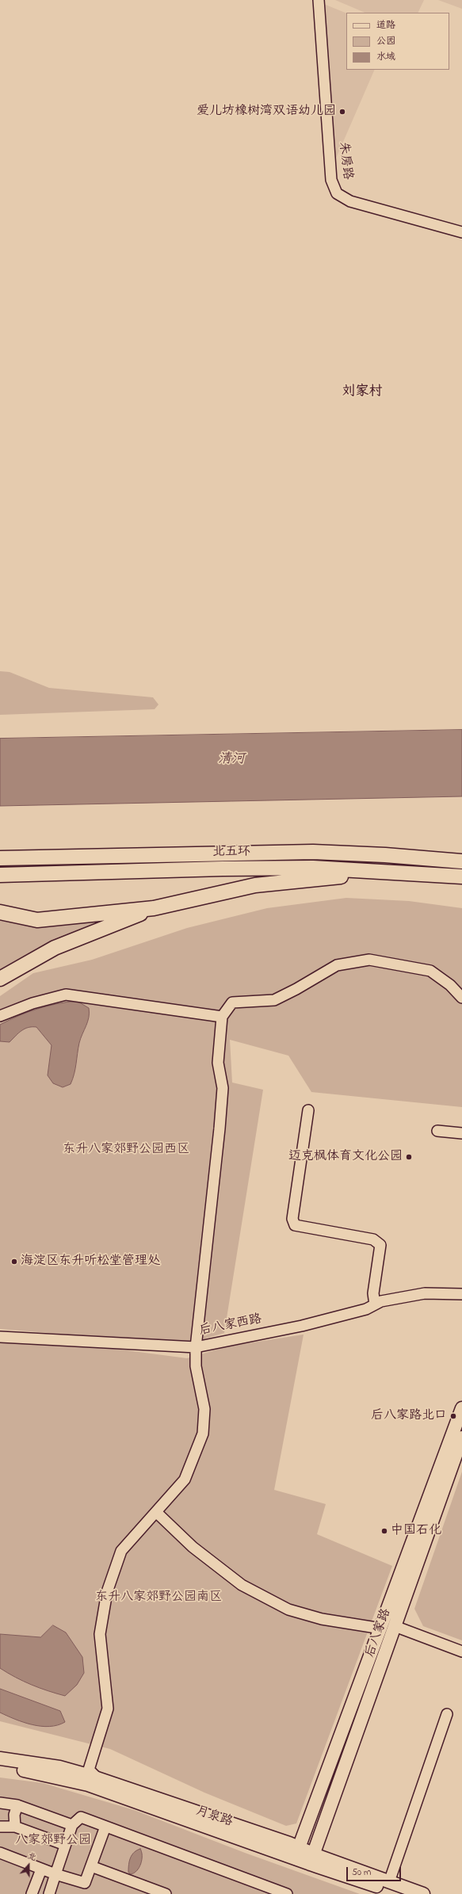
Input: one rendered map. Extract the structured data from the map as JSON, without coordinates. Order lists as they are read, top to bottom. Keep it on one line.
{"streets":{"highway":["北五环"],"main road":["后八家路","月泉路"],"street":["朱房路","后八家西路"]},"crossings":[["后八家路","月泉路"]],"districts":["刘家村"],"water":["清河"],"parks":["东升八家郊野公园西区","东升八家郊野公园南区","八家郊野公园"],"places":["爱儿坊橡树湾双语幼儿园","迈克枫体育文化公园","海淀区东升听松堂管理处","后八家路北口","中国石化"],"legend":["道路","公园","水域"],"scale_bar":"50 m","north":"top"}
